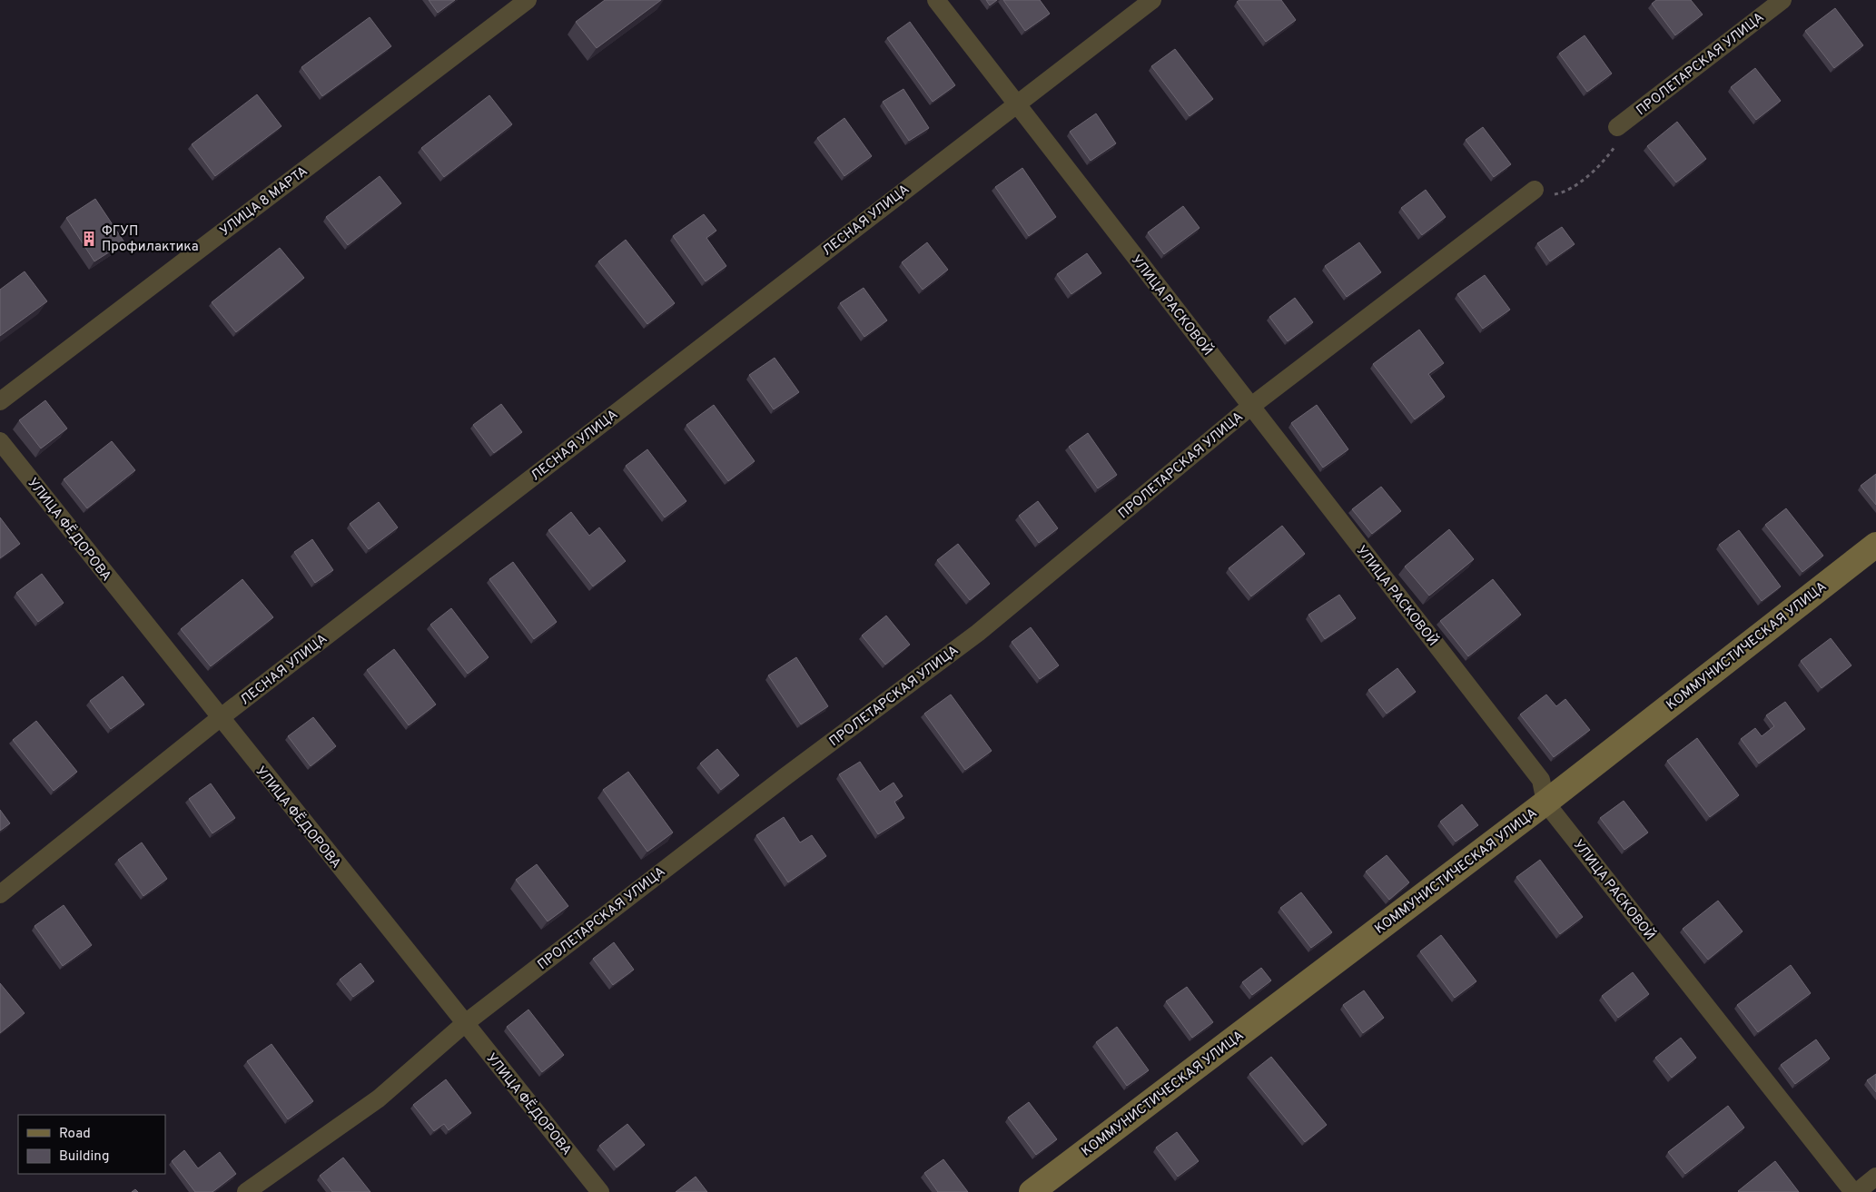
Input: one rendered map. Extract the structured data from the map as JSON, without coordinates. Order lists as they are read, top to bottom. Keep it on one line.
{"streets":{"street":["ПРОЛЕТАРСКАЯ УЛИЦА","УЛИЦА 8 МАРТА","ЛЕСНАЯ УЛИЦА","УЛИЦА РАСКОВОЙ","УЛИЦА ФЁДОРОВА","КОММУНИСТИЧЕСКАЯ УЛИЦА"]},"crossings":[["ПРОЛЕТАРСКАЯ УЛИЦА","УЛИЦА РАСКОВОЙ"],["ПРОЛЕТАРСКАЯ УЛИЦА","УЛИЦА ФЁДОРОВА"],["ЛЕСНАЯ УЛИЦА","УЛИЦА РАСКОВОЙ"],["ЛЕСНАЯ УЛИЦА","УЛИЦА ФЁДОРОВА"],["УЛИЦА РАСКОВОЙ","КОММУНИСТИЧЕСКАЯ УЛИЦА"]],"places":{"building":["ФГУП Профилактика"]},"legend":["Road","Building"]}
